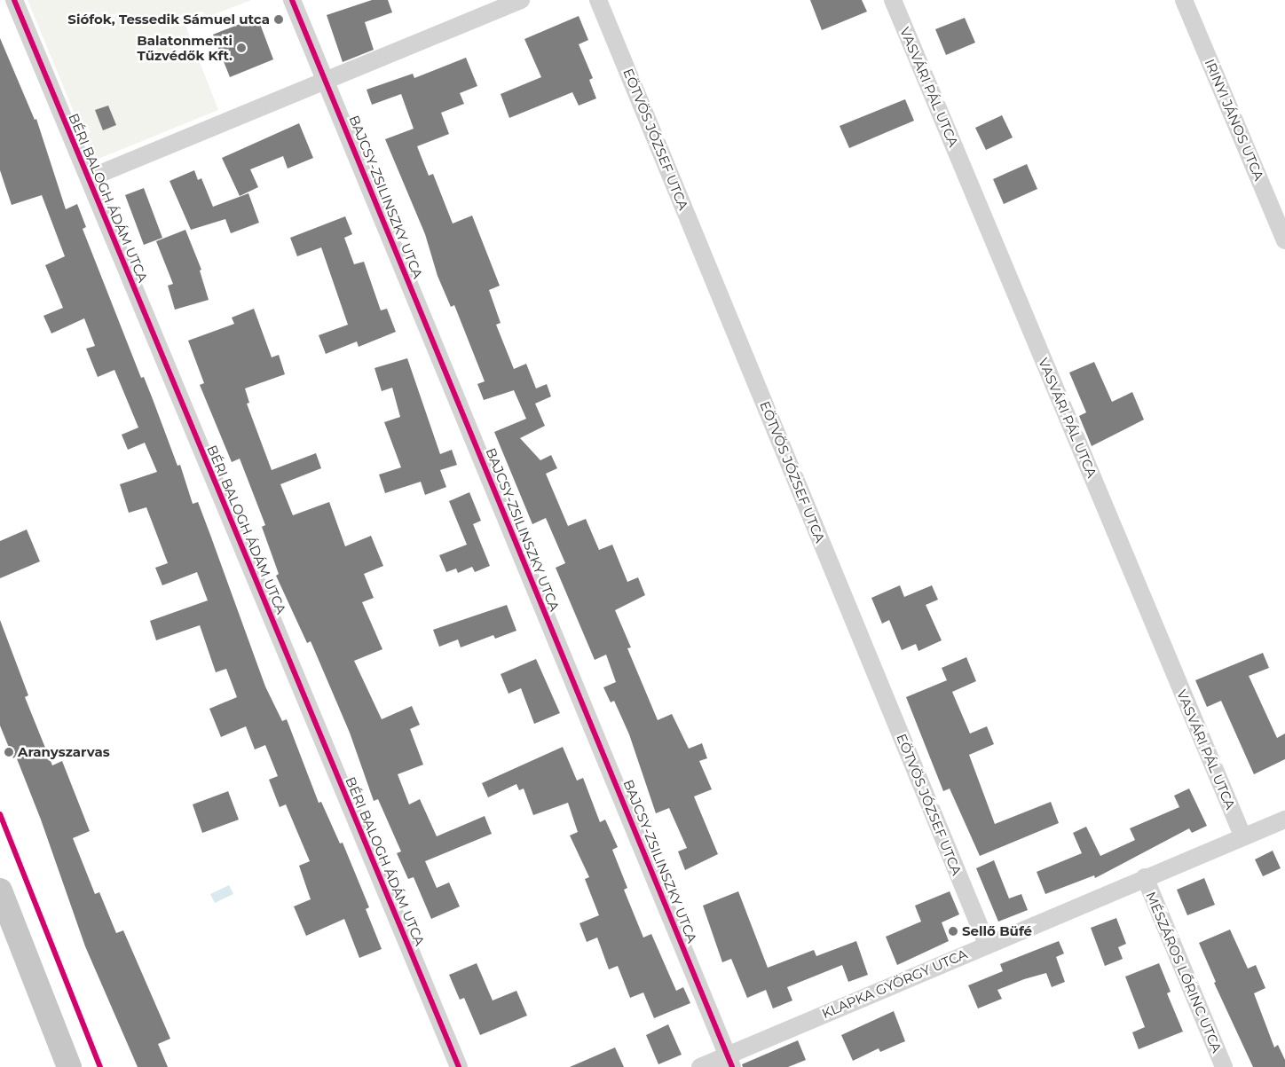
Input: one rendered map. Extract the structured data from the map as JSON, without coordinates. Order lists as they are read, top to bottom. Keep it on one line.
{"streets":{"street":["VASVÁRI PÁL UTCA","IRINYI JÁNOS UTCA","EÖTVÖS JÓZSEF UTCA","BAJCSY-ZSILINSZKY UTCA","BÉRI BALOGH ÁDÁM UTCA","MÉSZÁROS LŐRINC UTCA","KLAPKA GYÖRGY UTCA"]},"crossings":[["VASVÁRI PÁL UTCA","KLAPKA GYÖRGY UTCA"],["EÖTVÖS JÓZSEF UTCA","KLAPKA GYÖRGY UTCA"],["BAJCSY-ZSILINSZKY UTCA","KLAPKA GYÖRGY UTCA"],["MÉSZÁROS LŐRINC UTCA","KLAPKA GYÖRGY UTCA"]],"places":["Siófok, Tessedik Sámuel utca","Balatonmenti Tűzvédők Kft.","Aranyszarvas","Sellő Büfé"]}
